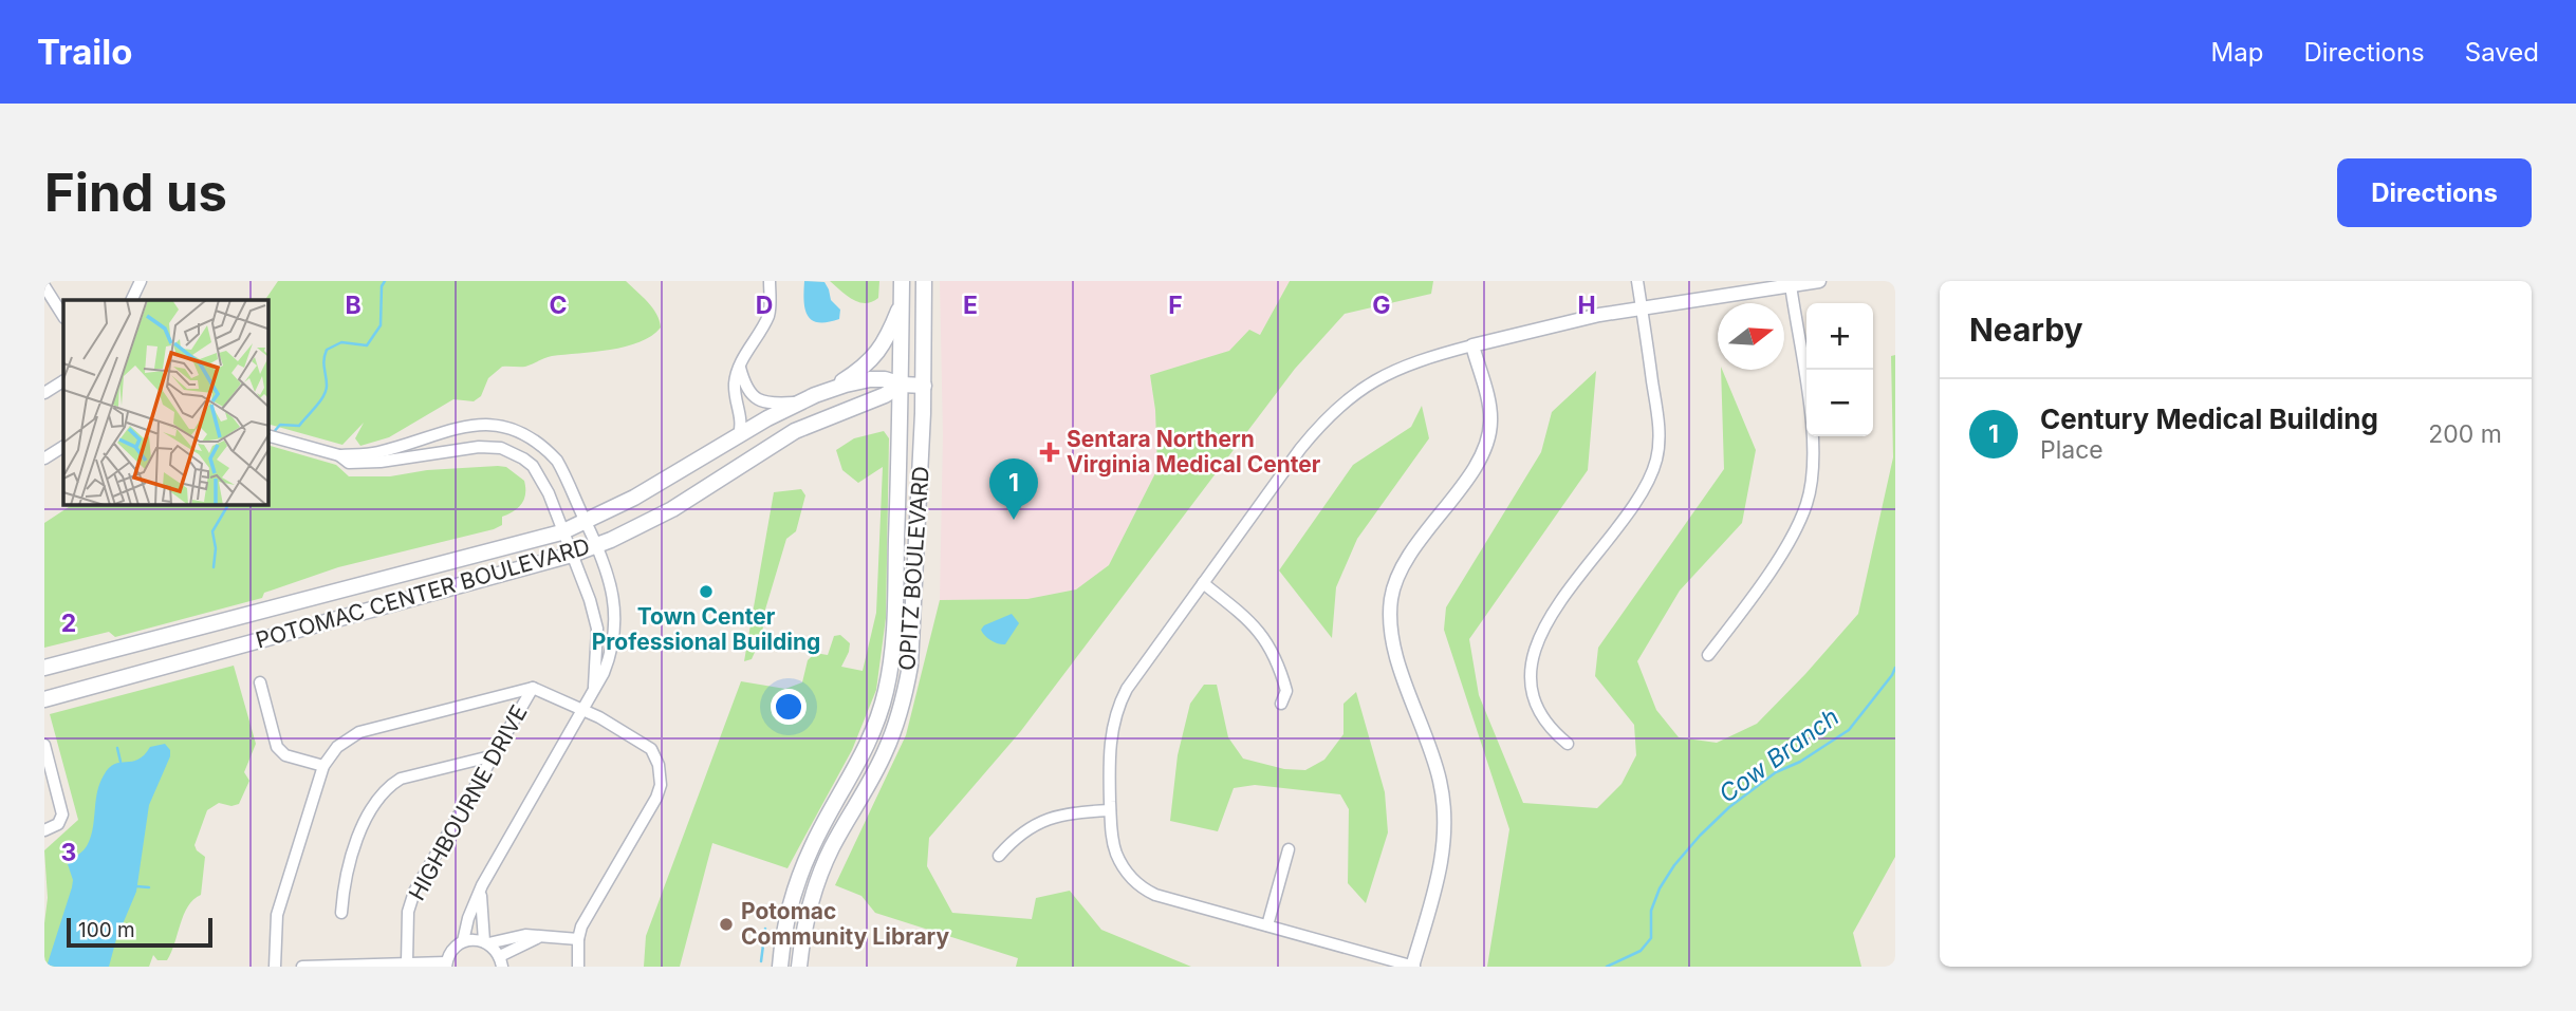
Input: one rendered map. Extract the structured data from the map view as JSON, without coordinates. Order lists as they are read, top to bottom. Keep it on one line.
{"streets":{"main road":["OPITZ BOULEVARD","POTOMAC CENTER BOULEVARD"],"street":["HIGHBOURNE DRIVE"]},"crossings":[["OPITZ BOULEVARD","POTOMAC CENTER BOULEVARD"]],"water":["Cow Branch"],"places":{"health":["Sentara Northern Virginia Medical Center"],"other":["Town Center Professional Building","Potomac Community Library"]},"scale_bar":"100 m","north":"right","page":{"header":"Trailo","nav":["Map","Directions","Saved"],"buttons":"Directions","title":"Find us","heading":"Nearby","map_buttons":["+","−"],"list":[{"mark":"1","name":"Century Medical Building","note":"Place","value":"200 m"}],"pins":"1","scale":"100 m"},"grid":{"columns":["B","C","D","E","F","G","H"],"rows":["2","3"]}}
